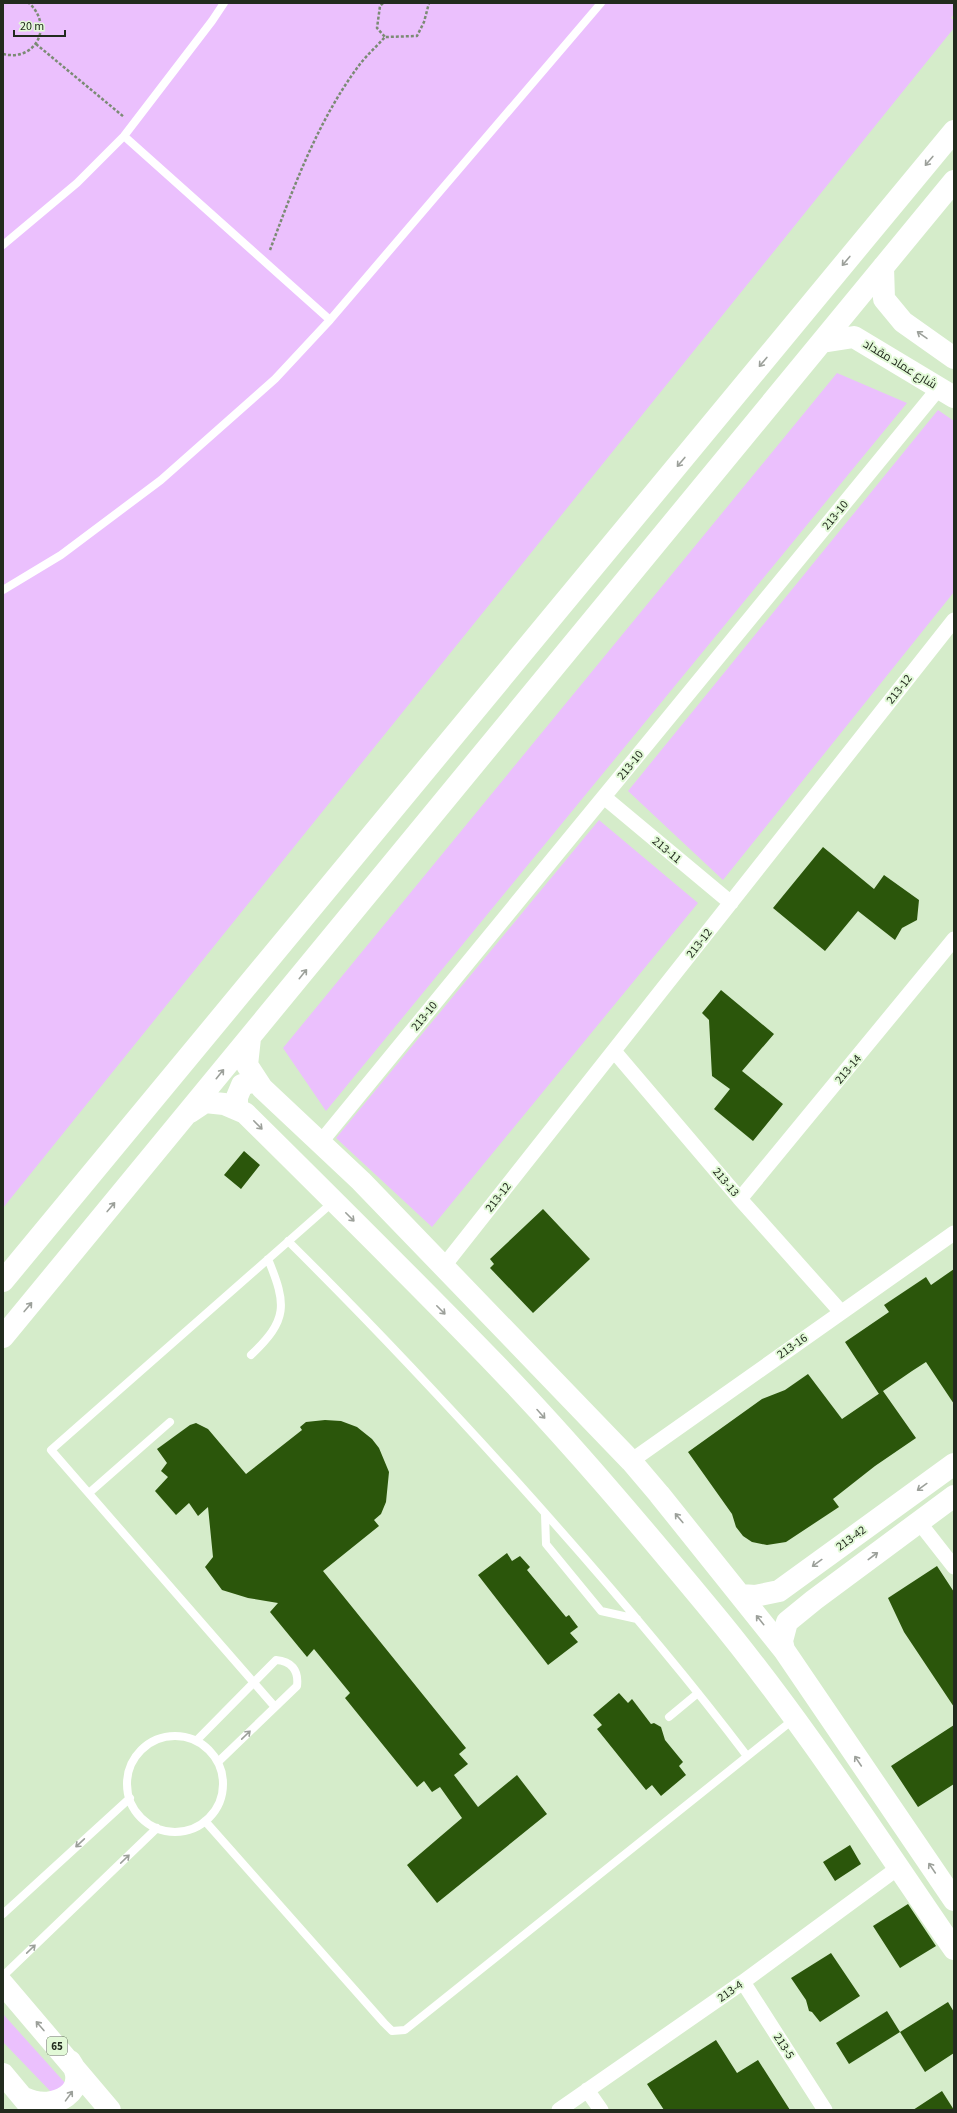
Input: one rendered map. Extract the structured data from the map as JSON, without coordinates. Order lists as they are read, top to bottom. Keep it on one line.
{"streets":{"main road":["شارع عماد مقداد","213-42","65"],"street":["213-10","213-12","213-11","213-14","213-13","213-16","213-4","213-5"]},"crossings":[["شارع عماد مقداد","213-10"],["213-10","213-11"],["213-12","213-11"],["213-12","213-13"],["213-14","213-13"],["213-13","213-16"],["213-4","213-5"]],"scale_bar":"20 m"}
